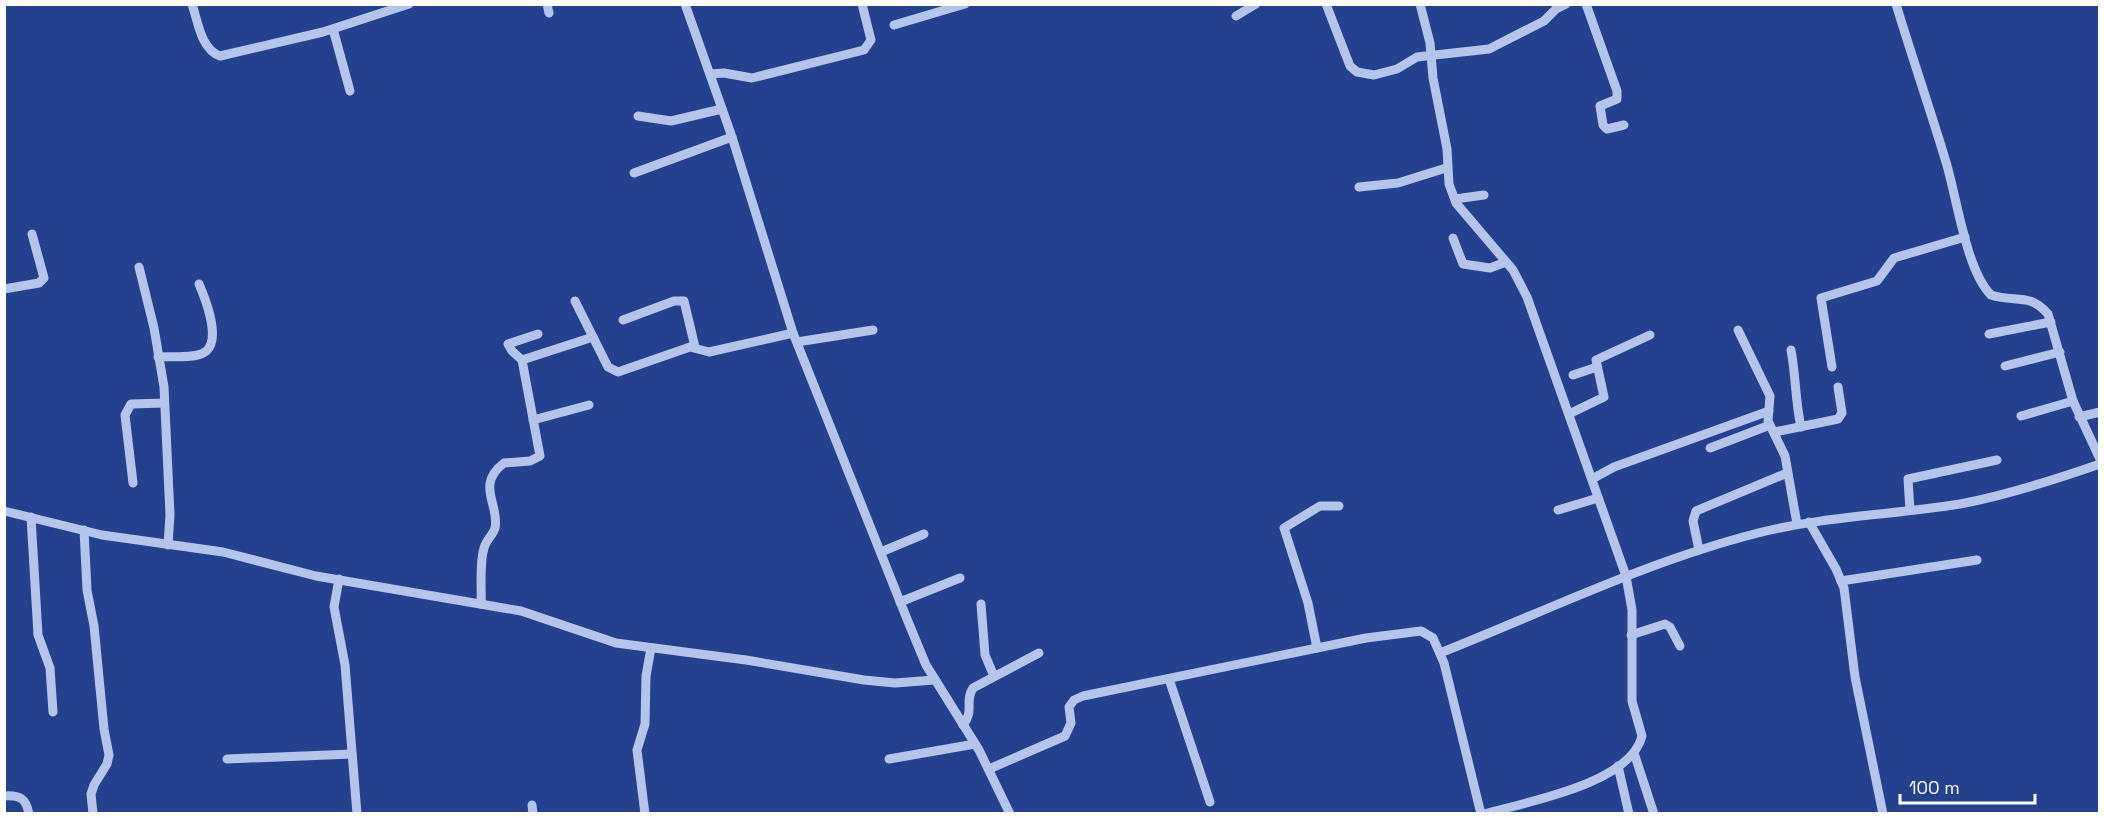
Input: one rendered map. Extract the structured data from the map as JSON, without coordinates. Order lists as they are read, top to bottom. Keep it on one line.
{"scale_bar":"100 m"}
